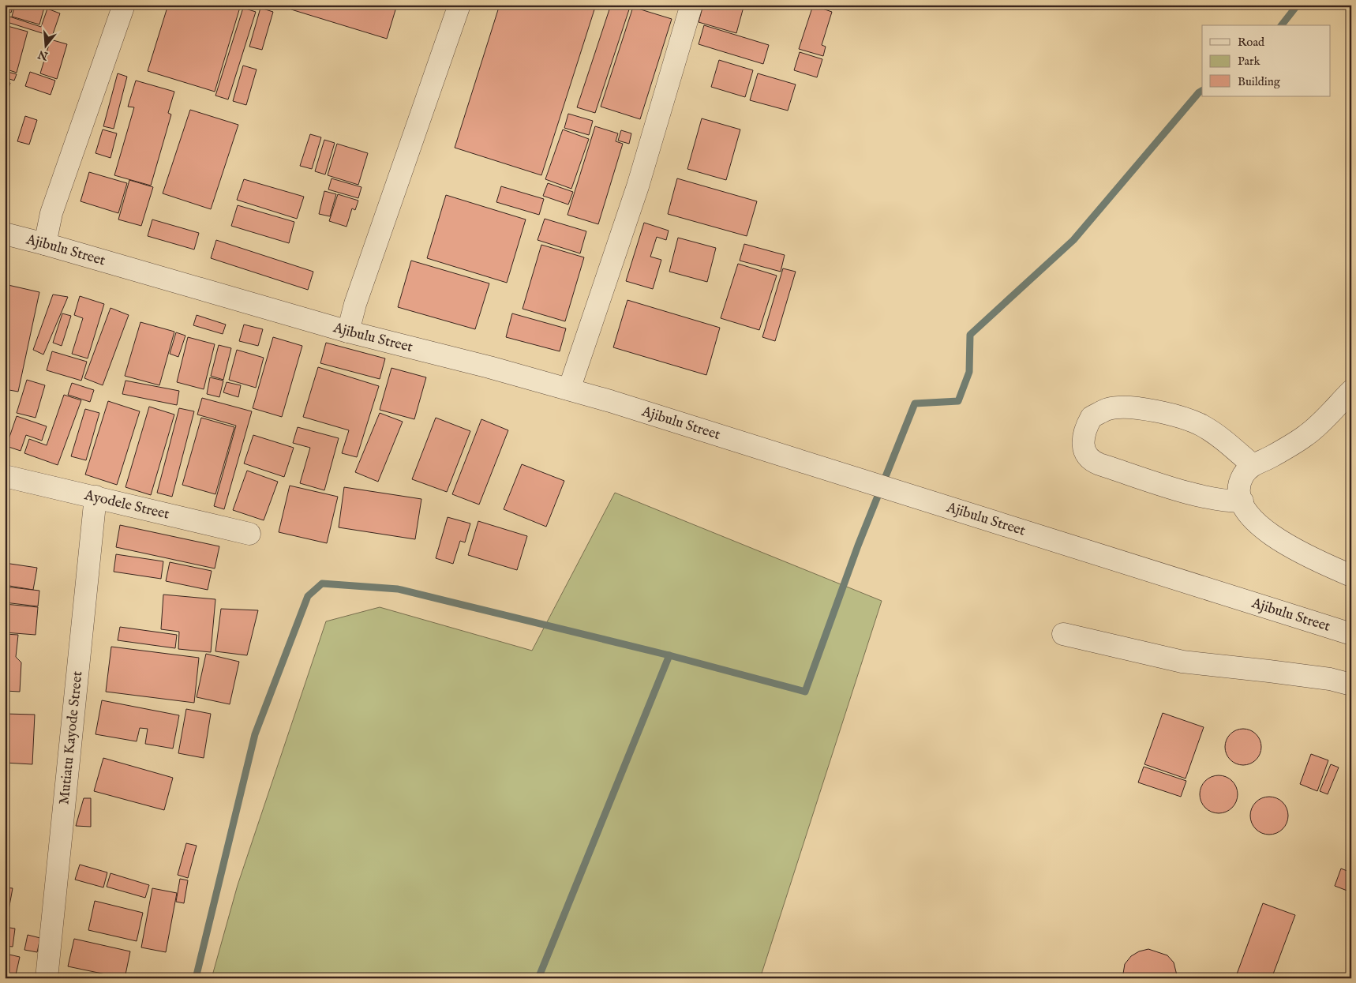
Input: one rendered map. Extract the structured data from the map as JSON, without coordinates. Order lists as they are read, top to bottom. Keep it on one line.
{"streets":{"street":["Ajibulu Street","Ayodele Street","Mutiatu Kayode Street"]},"crossings":[["Ayodele Street","Mutiatu Kayode Street"]],"legend":["Road","Park","Building"],"north":"bottom"}
